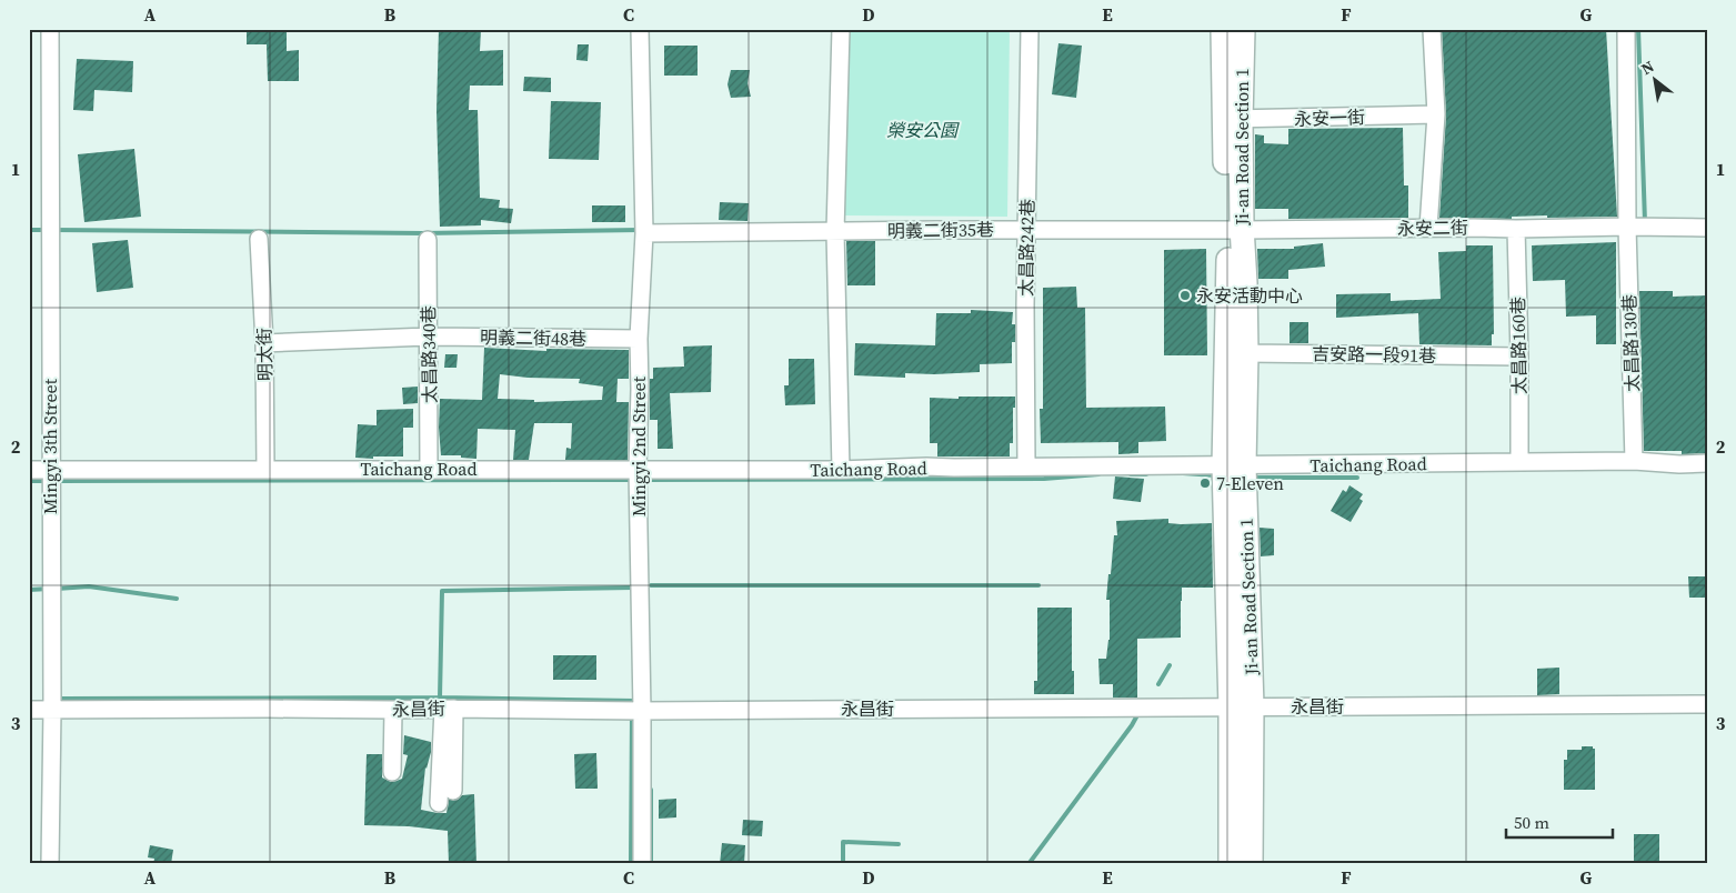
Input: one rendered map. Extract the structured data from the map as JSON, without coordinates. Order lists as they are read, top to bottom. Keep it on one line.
{"streets":{"street":["永安一街","Ji-an Road Section 1","永安二街","明義二街35巷","太昌路242巷","明義二街48巷","太昌路130巷","太昌路160巷","明太街","太昌路340巷","吉安路一段91巷","Mingyi 3th Street","Mingyi 2nd Street","Taichang Road","永昌街"]},"crossings":[["永安一街","Ji-an Road Section 1"],["Ji-an Road Section 1","永安二街"],["Ji-an Road Section 1","明義二街35巷"],["Ji-an Road Section 1","吉安路一段91巷"],["Ji-an Road Section 1","Taichang Road"],["Ji-an Road Section 1","永昌街"],["永安二街","明義二街35巷"],["永安二街","太昌路130巷"],["永安二街","太昌路160巷"],["明義二街35巷","太昌路242巷"],["明義二街35巷","Mingyi 2nd Street"],["太昌路242巷","Taichang Road"],["明義二街48巷","明太街"],["明義二街48巷","太昌路340巷"],["明義二街48巷","Mingyi 2nd Street"],["太昌路130巷","Taichang Road"],["太昌路160巷","吉安路一段91巷"],["太昌路160巷","Taichang Road"],["明太街","Taichang Road"],["太昌路340巷","Taichang Road"],["Mingyi 3th Street","Taichang Road"],["Mingyi 3th Street","永昌街"],["Mingyi 2nd Street","Taichang Road"],["Mingyi 2nd Street","永昌街"]],"parks":["榮安公園"],"places":["永安活動中心","7-Eleven"],"scale_bar":"50 m","north":"top left","grid":{"columns":["A","B","C","D","E","F","G"],"rows":["1","2","3"]}}
